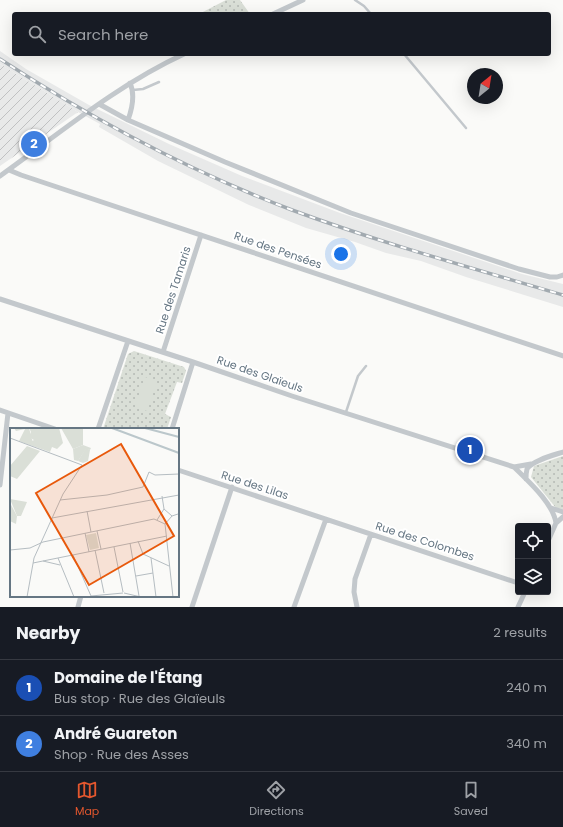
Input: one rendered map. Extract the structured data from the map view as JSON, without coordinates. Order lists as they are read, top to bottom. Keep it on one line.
{"streets":{"street":["Rue des Pensées","Rue des Tamaris","Rue des Glaïeuls","Rue des Lilas","Rue des Colombes"]},"crossings":[["Rue des Pensées","Rue des Tamaris"],["Rue des Tamaris","Rue des Glaïeuls"],["Rue des Lilas","Rue des Colombes"]],"north":"top right","page":{"search":"Search here","pins":["2","1"],"heading":["Nearby","2 results"],"list":[{"mark":"1","name":"Domaine de l'Étang","note":"Bus stop · Rue des Glaïeuls","value":"240 m"},{"mark":"2","name":"André Guareton","note":"Shop · Rue des Asses","value":"340 m"}],"nav":["Map","Directions","Saved"]}}
